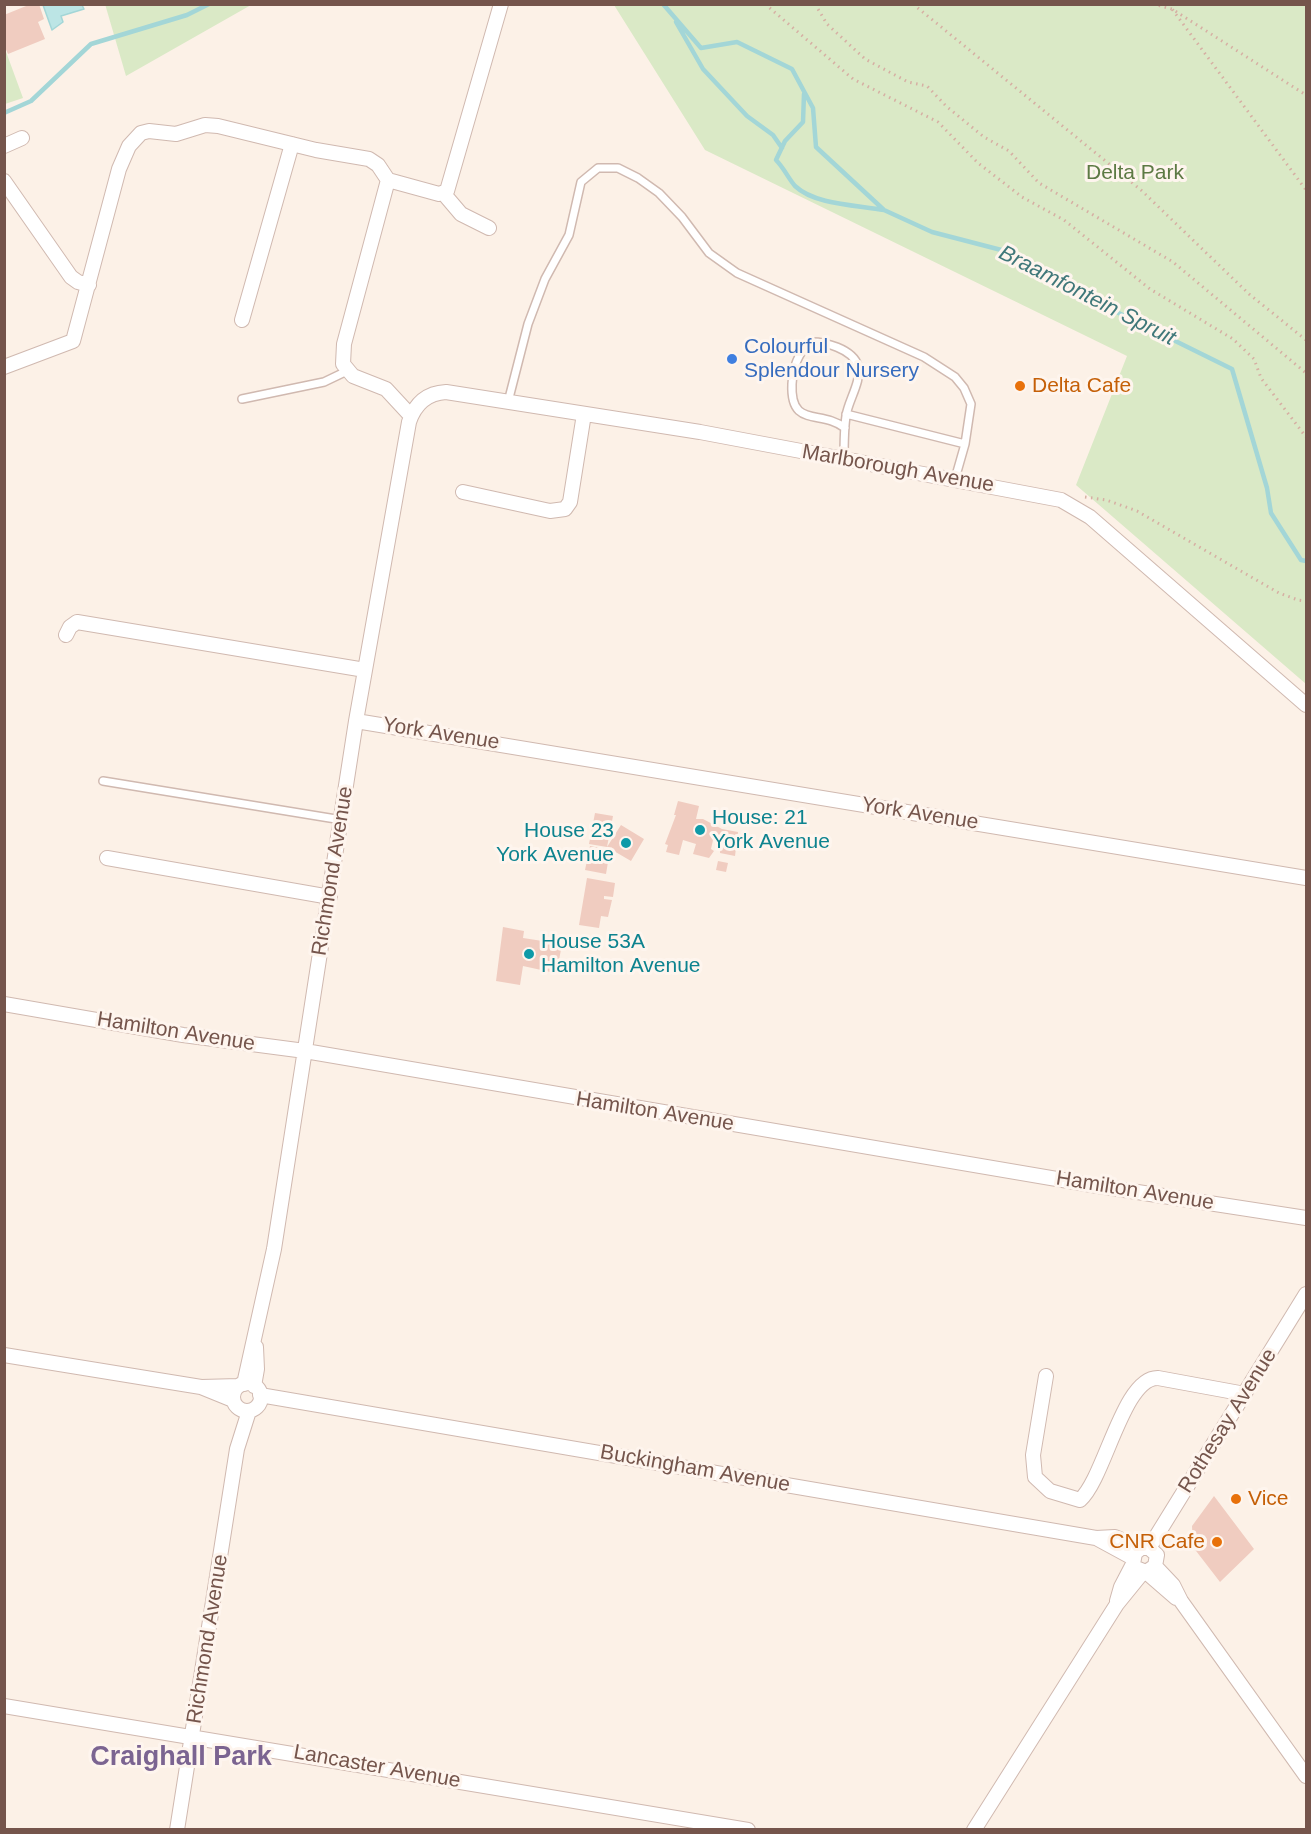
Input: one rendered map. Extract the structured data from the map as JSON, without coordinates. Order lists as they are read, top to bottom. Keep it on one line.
{"streets":{"street":["Marlborough Avenue","York Avenue","Richmond Avenue","Hamilton Avenue","Rothesay Avenue","Buckingham Avenue","Lancaster Avenue"]},"crossings":[["Marlborough Avenue","Richmond Avenue"],["York Avenue","Richmond Avenue"],["Richmond Avenue","Hamilton Avenue"],["Richmond Avenue","Buckingham Avenue"],["Richmond Avenue","Lancaster Avenue"],["Rothesay Avenue","Buckingham Avenue"]],"districts":["Craighall Park"],"water":["Braamfontein Spruit"],"parks":["Delta Park"],"places":["Colourful Splendour Nursery","Delta Cafe","House: 21 York Avenue","House 23 York Avenue","House 53A Hamilton Avenue","Vice","CNR Cafe"]}
